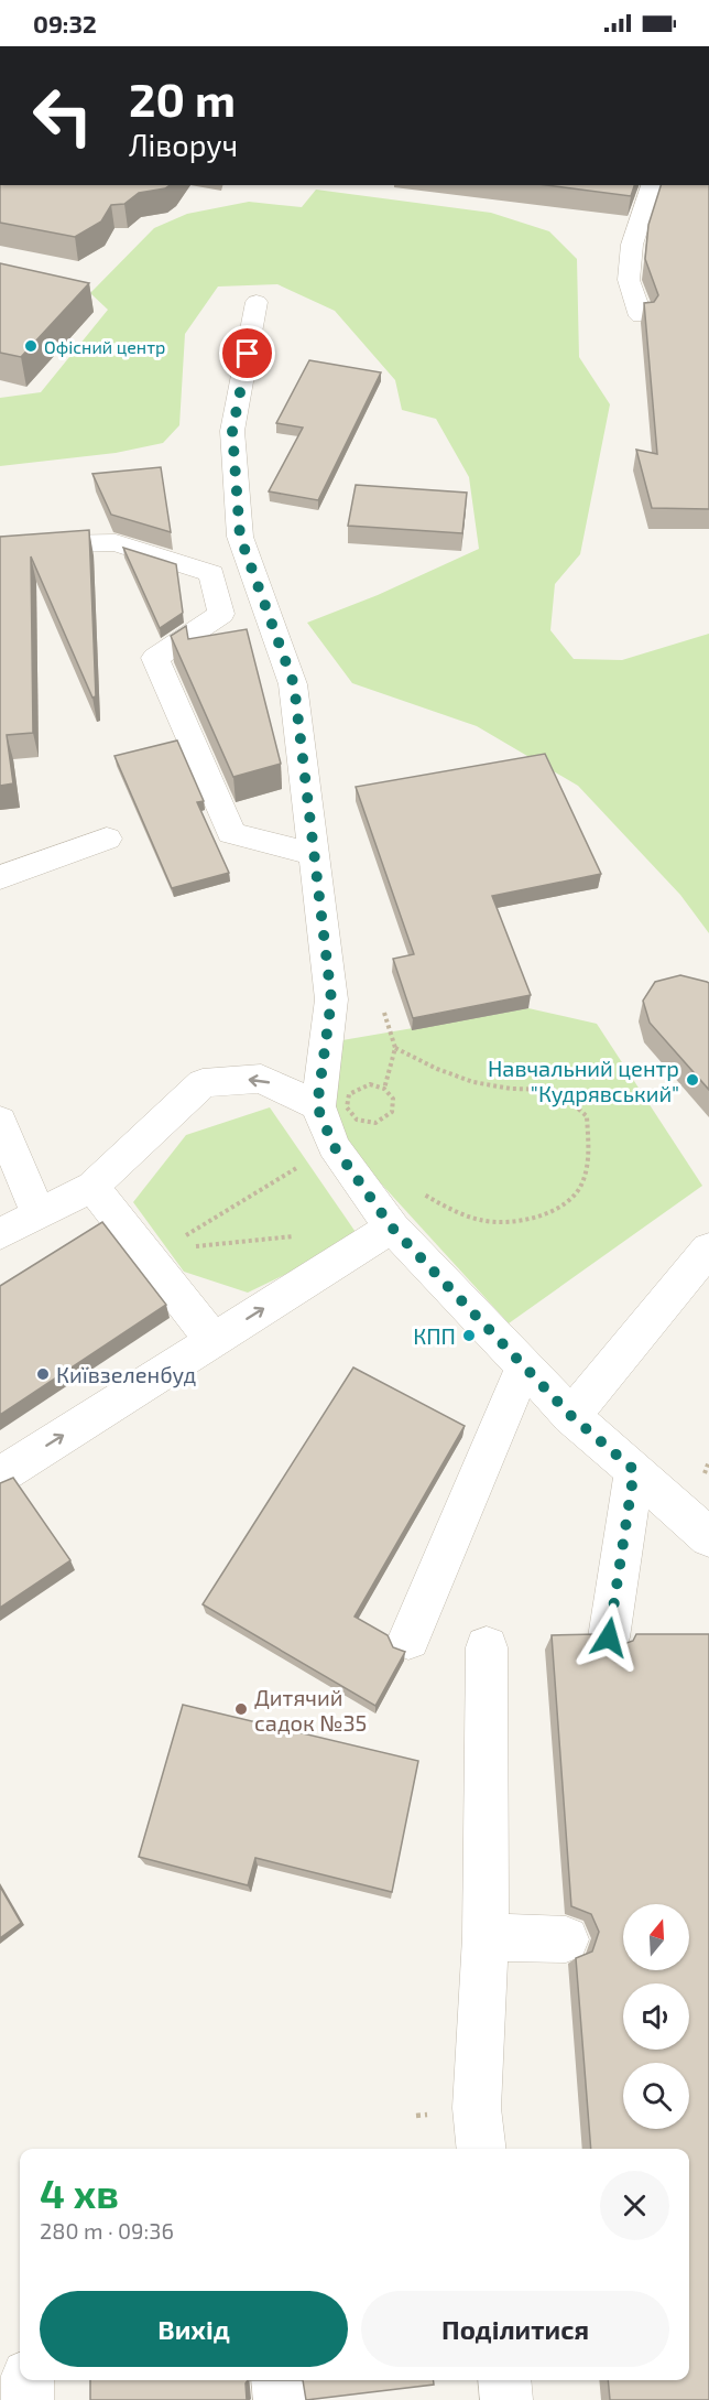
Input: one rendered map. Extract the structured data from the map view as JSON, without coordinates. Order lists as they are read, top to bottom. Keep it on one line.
{"places":["Офісний центр","Навчальний центр \"Кудрявський\"","КПП","Київзеленбуд","Дитячий садок №35"],"north":"top","page":{"status":"09:32","turn":["20 m","Ліворуч"],"heading":["4 хв","280 m · 09:36"],"buttons":["Вихід","Поділитися"]}}
